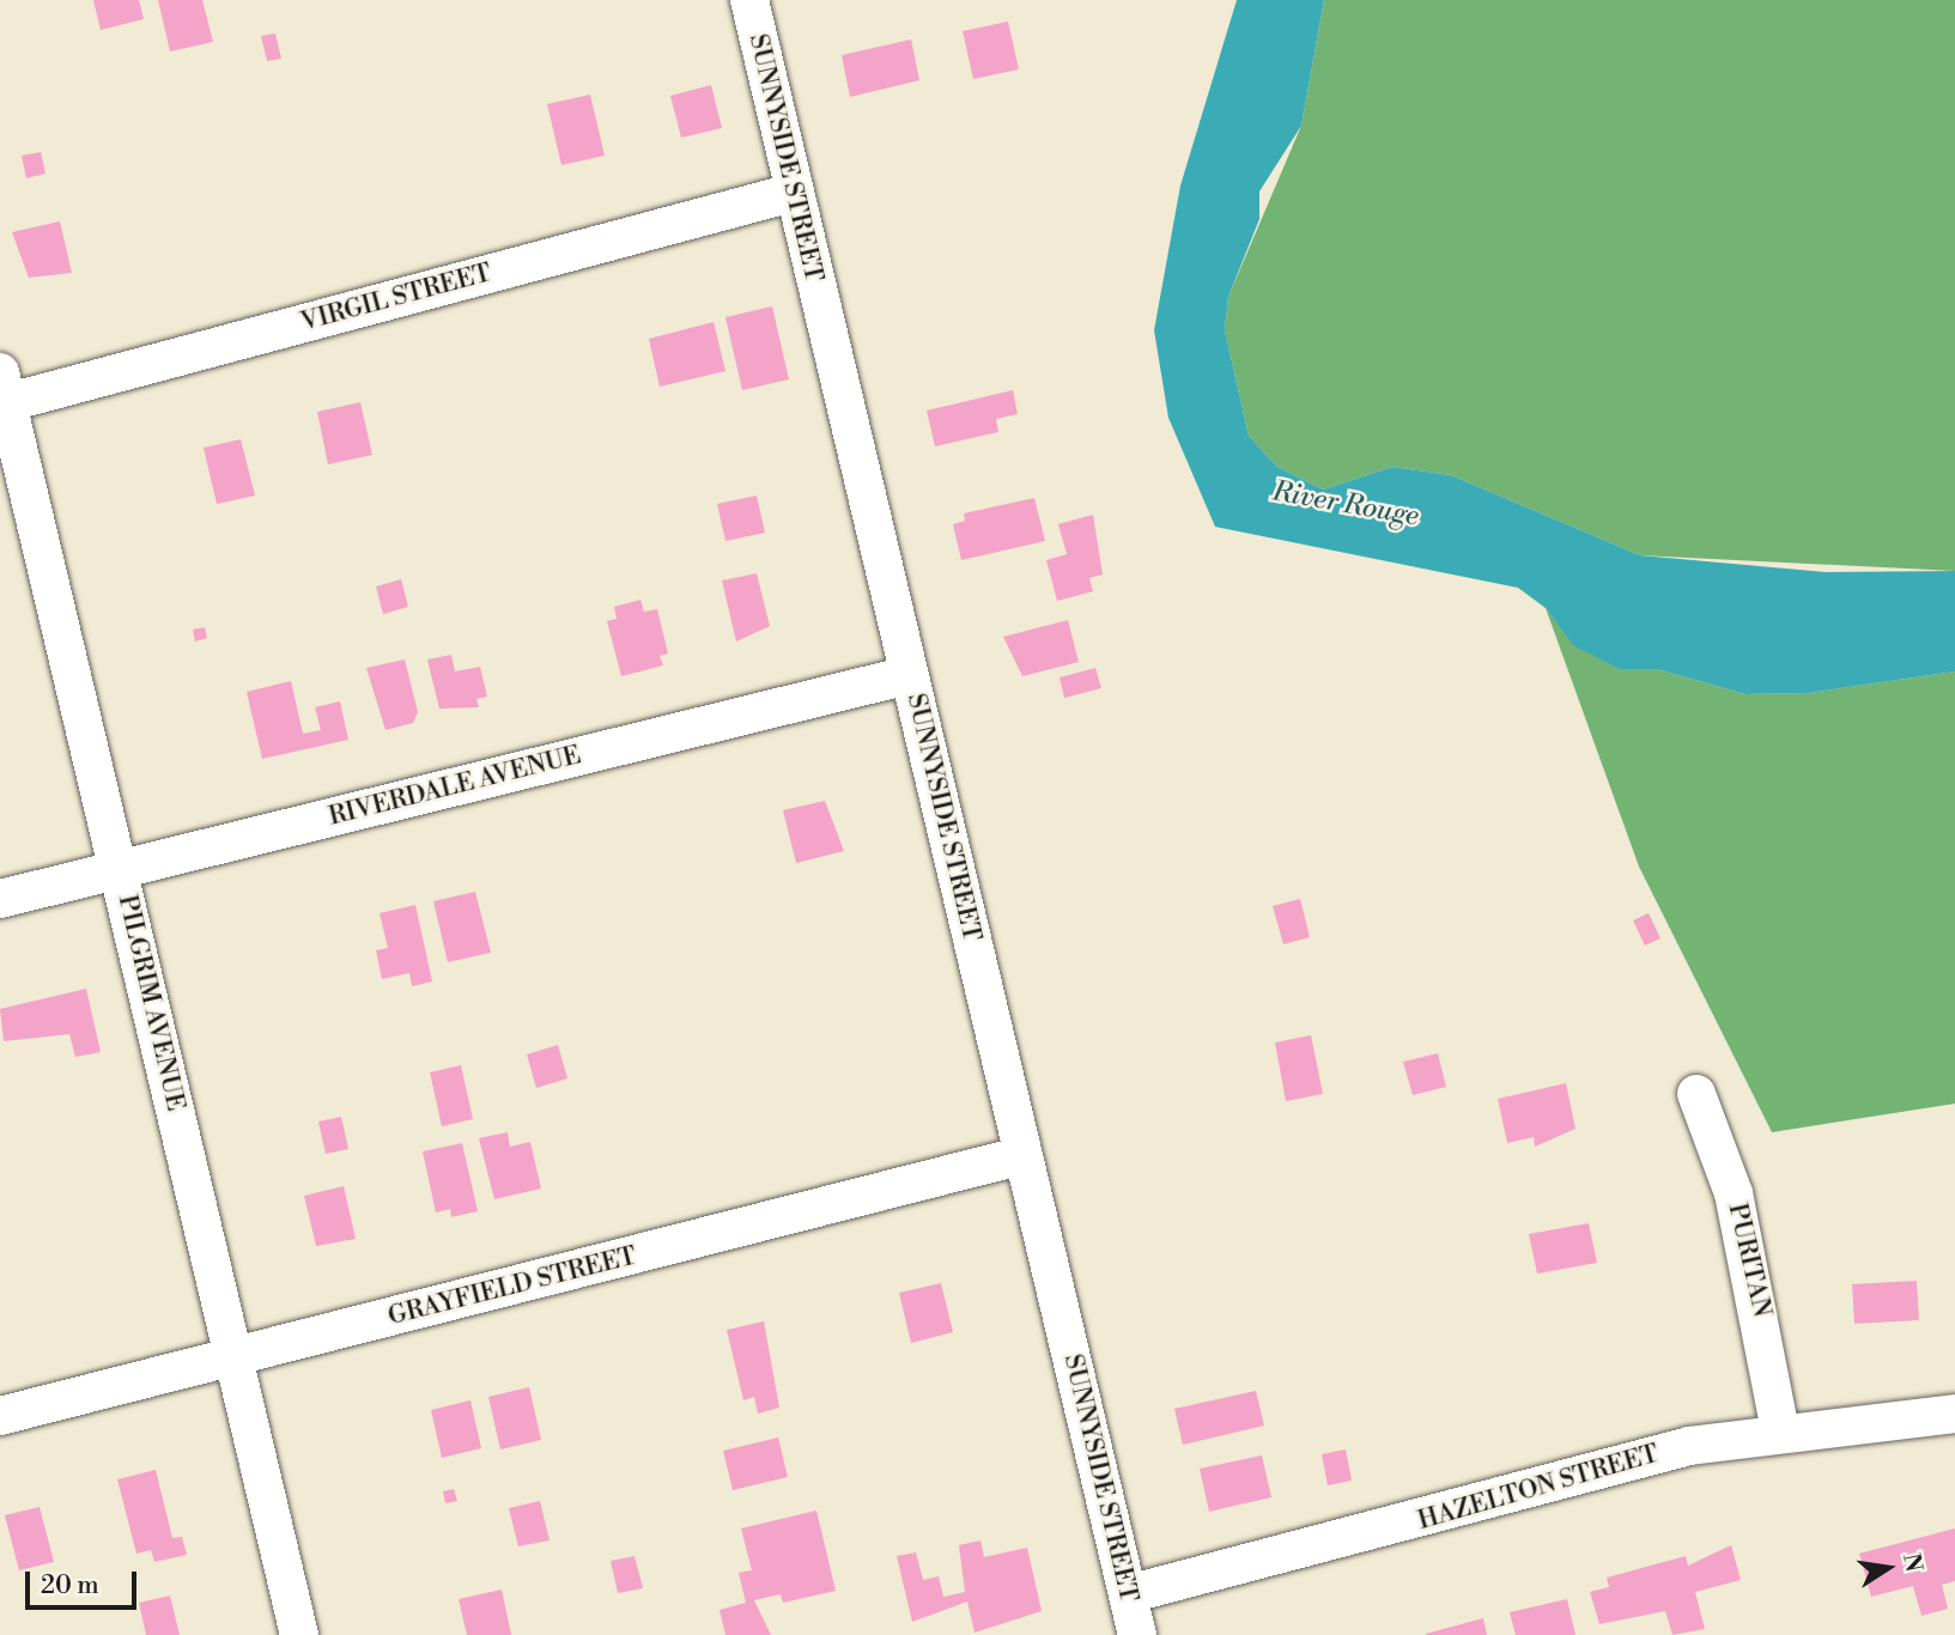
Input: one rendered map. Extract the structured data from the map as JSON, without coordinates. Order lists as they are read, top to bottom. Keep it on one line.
{"streets":{"street":["SUNNYSIDE STREET","VIRGIL STREET","RIVERDALE AVENUE","PILGRIM AVENUE","PURITAN","GRAYFIELD STREET","HAZELTON STREET"]},"crossings":[["SUNNYSIDE STREET","VIRGIL STREET"],["SUNNYSIDE STREET","RIVERDALE AVENUE"],["SUNNYSIDE STREET","GRAYFIELD STREET"],["SUNNYSIDE STREET","HAZELTON STREET"],["VIRGIL STREET","PILGRIM AVENUE"],["RIVERDALE AVENUE","PILGRIM AVENUE"],["PILGRIM AVENUE","GRAYFIELD STREET"],["PURITAN","HAZELTON STREET"]],"water":["River Rouge"],"scale_bar":"20 m","north":"right"}
